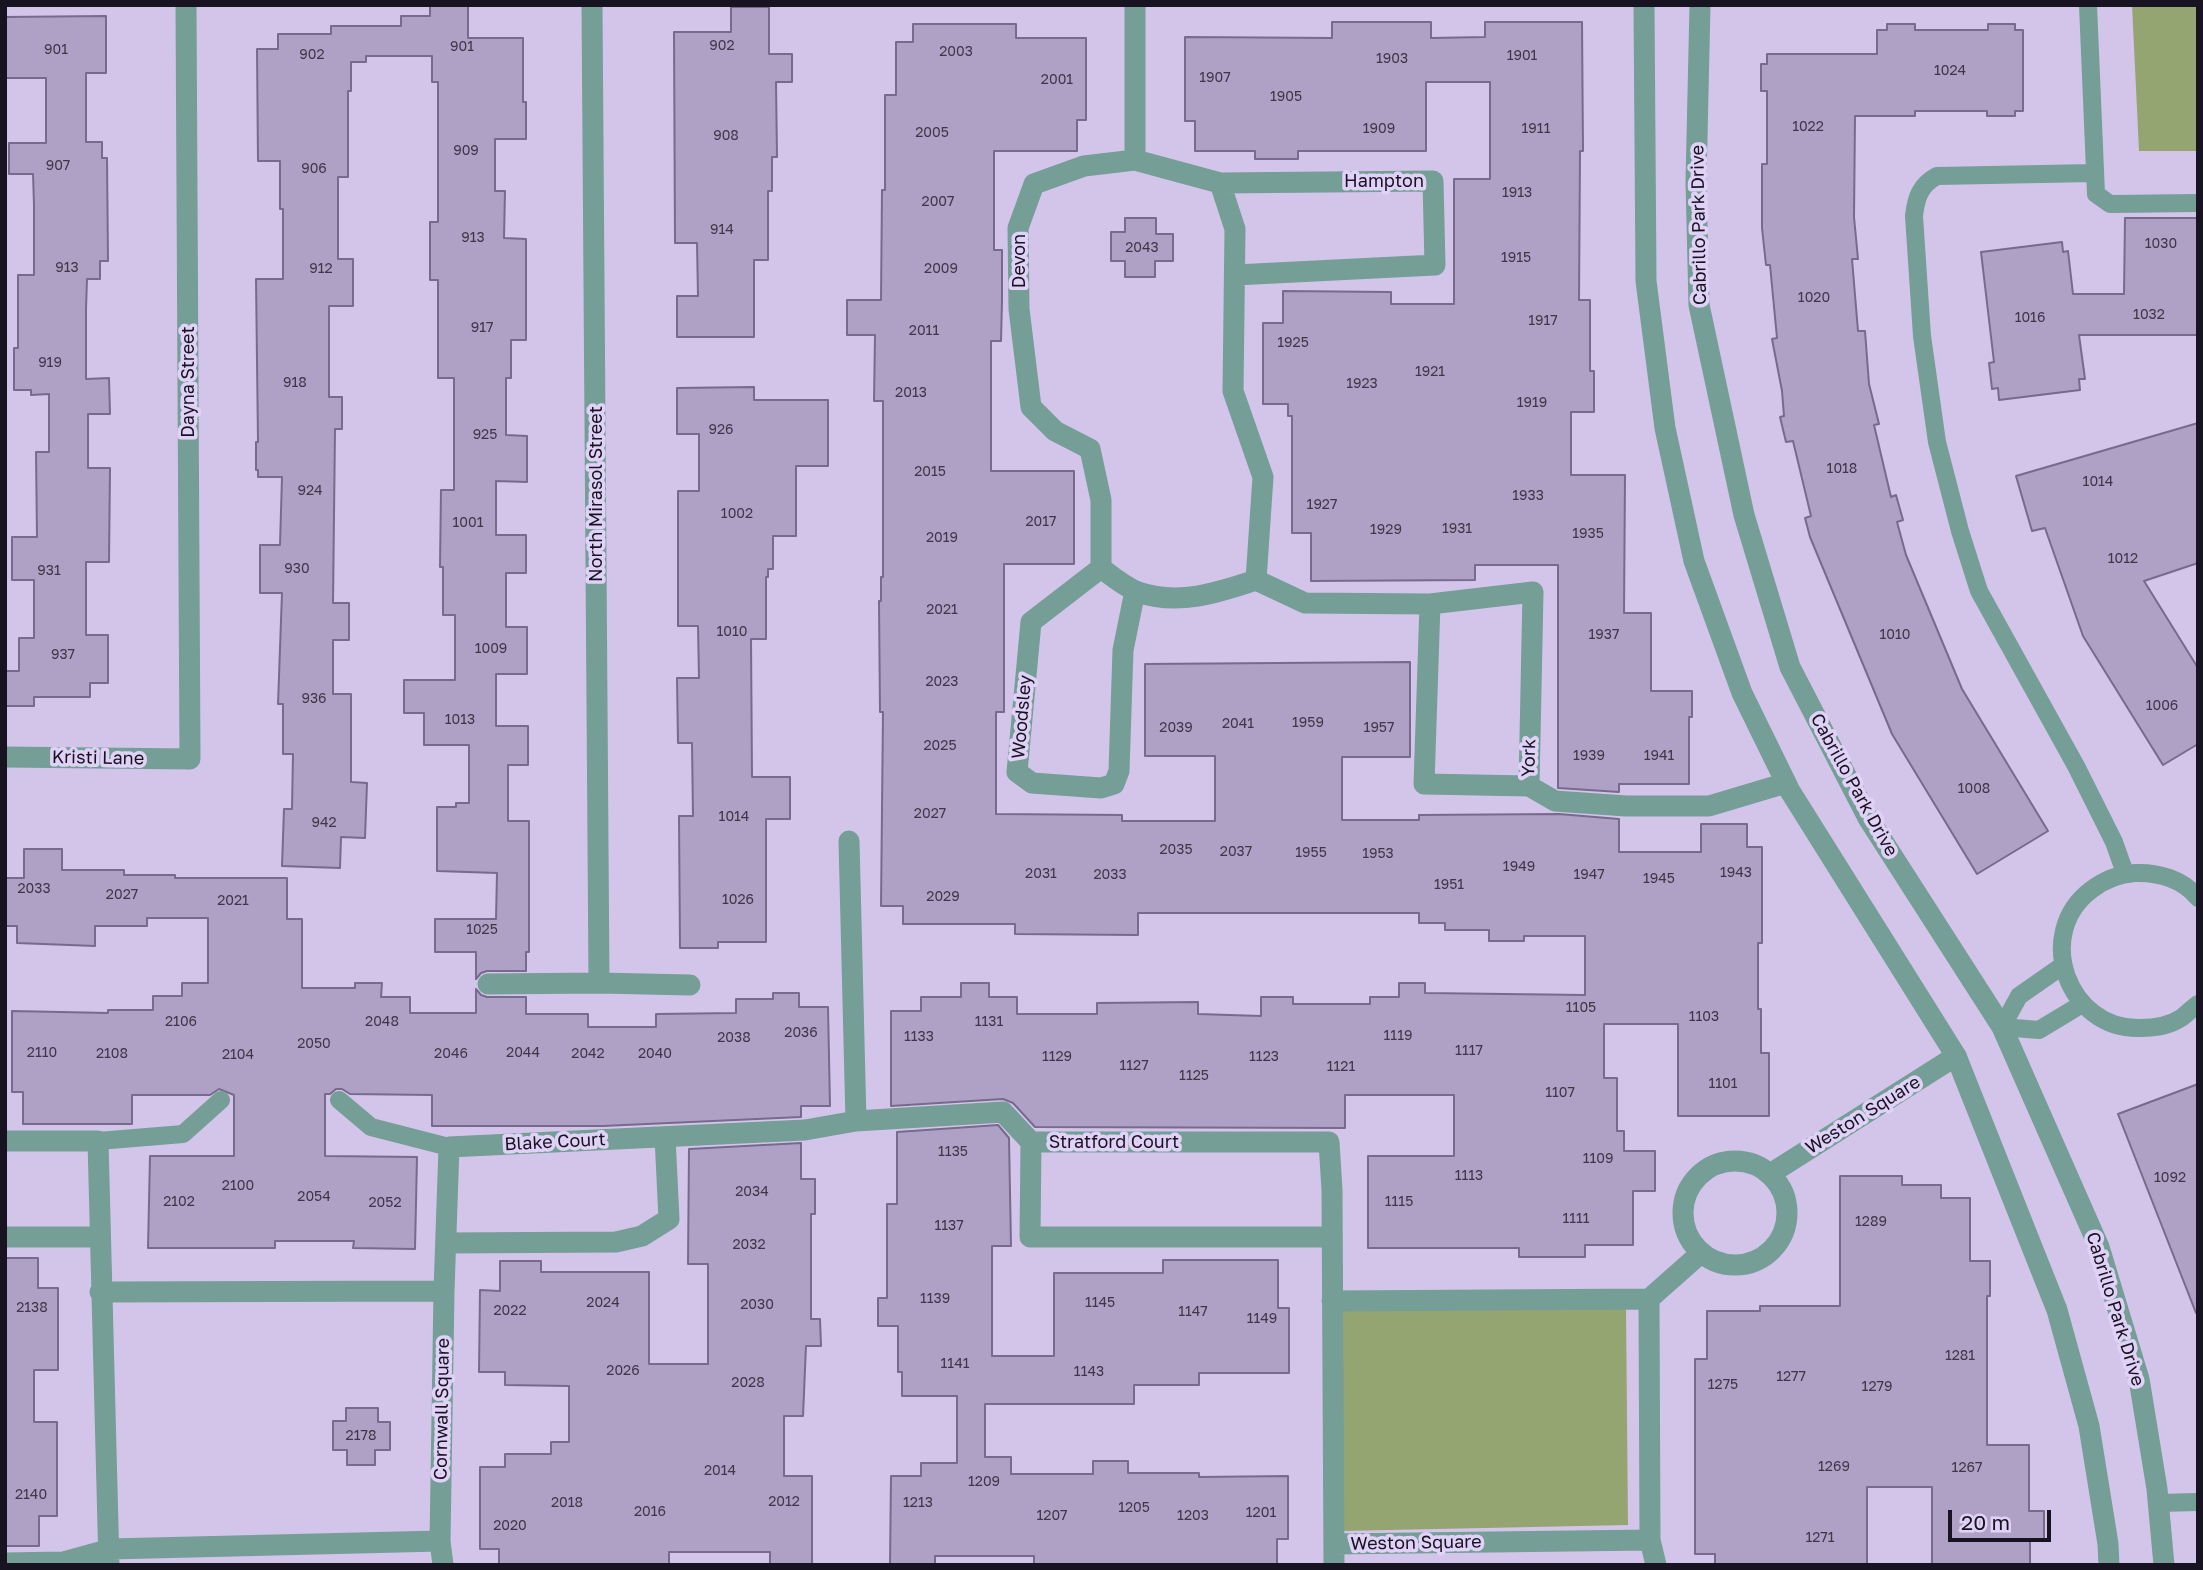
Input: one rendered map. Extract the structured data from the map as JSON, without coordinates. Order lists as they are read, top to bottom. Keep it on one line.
{"streets":{"street":["Hampton","Cabrillo Park Drive","Devon","Dayna Street","North Mirasol Street","Woodsley","Kristi Lane","York","Weston Square","Blake Court","Stratford Court","Cornwall Square"]},"crossings":[["Devon","Woodsley"],["Dayna Street","Kristi Lane"],["Weston Square","Stratford Court"],["Blake Court","Stratford Court"]],"house_numbers":["902","901","901","2003","902","1901","1903","1024","1907","2001","1905","1022","1909","1911","2005","908","909","907","906","1913","2007","914","913","1030","2043","1915","913","912","2009","1020","1032","1016","1917","917","2011","1925","919","1921","918","1923","2013","1919","926","925","1018","2015","1014","924","1933","1927","1002","2017","1001","1931","1929","1935","2019","1012","930","931","2021","1010","1937","1010","1009","937","2023","936","1006","1013","1959","2041","2039","1957","2025","1939","1941","1008","2027","1014","942","2035","2037","1955","1953","1949","1943","2031","2033","1947","1945","1951","2033","2027","2029","1026","2021","1025","1105","1103","2106","2048","1131","2036","1119","1133","2038","2050","1117","2110","2044","2108","2046","2042","2040","2104","1129","1123","1127","1121","1125","1101","1107","1135","1109","1113","1092","2100","2034","2054","2102","1115","2052","1111","1289","1137","2032","1139","2024","1145","2030","2138","2022","1147","1149","1281","1141","2026","1143","1277","2028","1275","1279","2178","1269","1267","2014","1209","2140","2012","2018","1213","1205","2016","1201","1207","1203","2020","1271"],"scale_bar":"20 m"}
